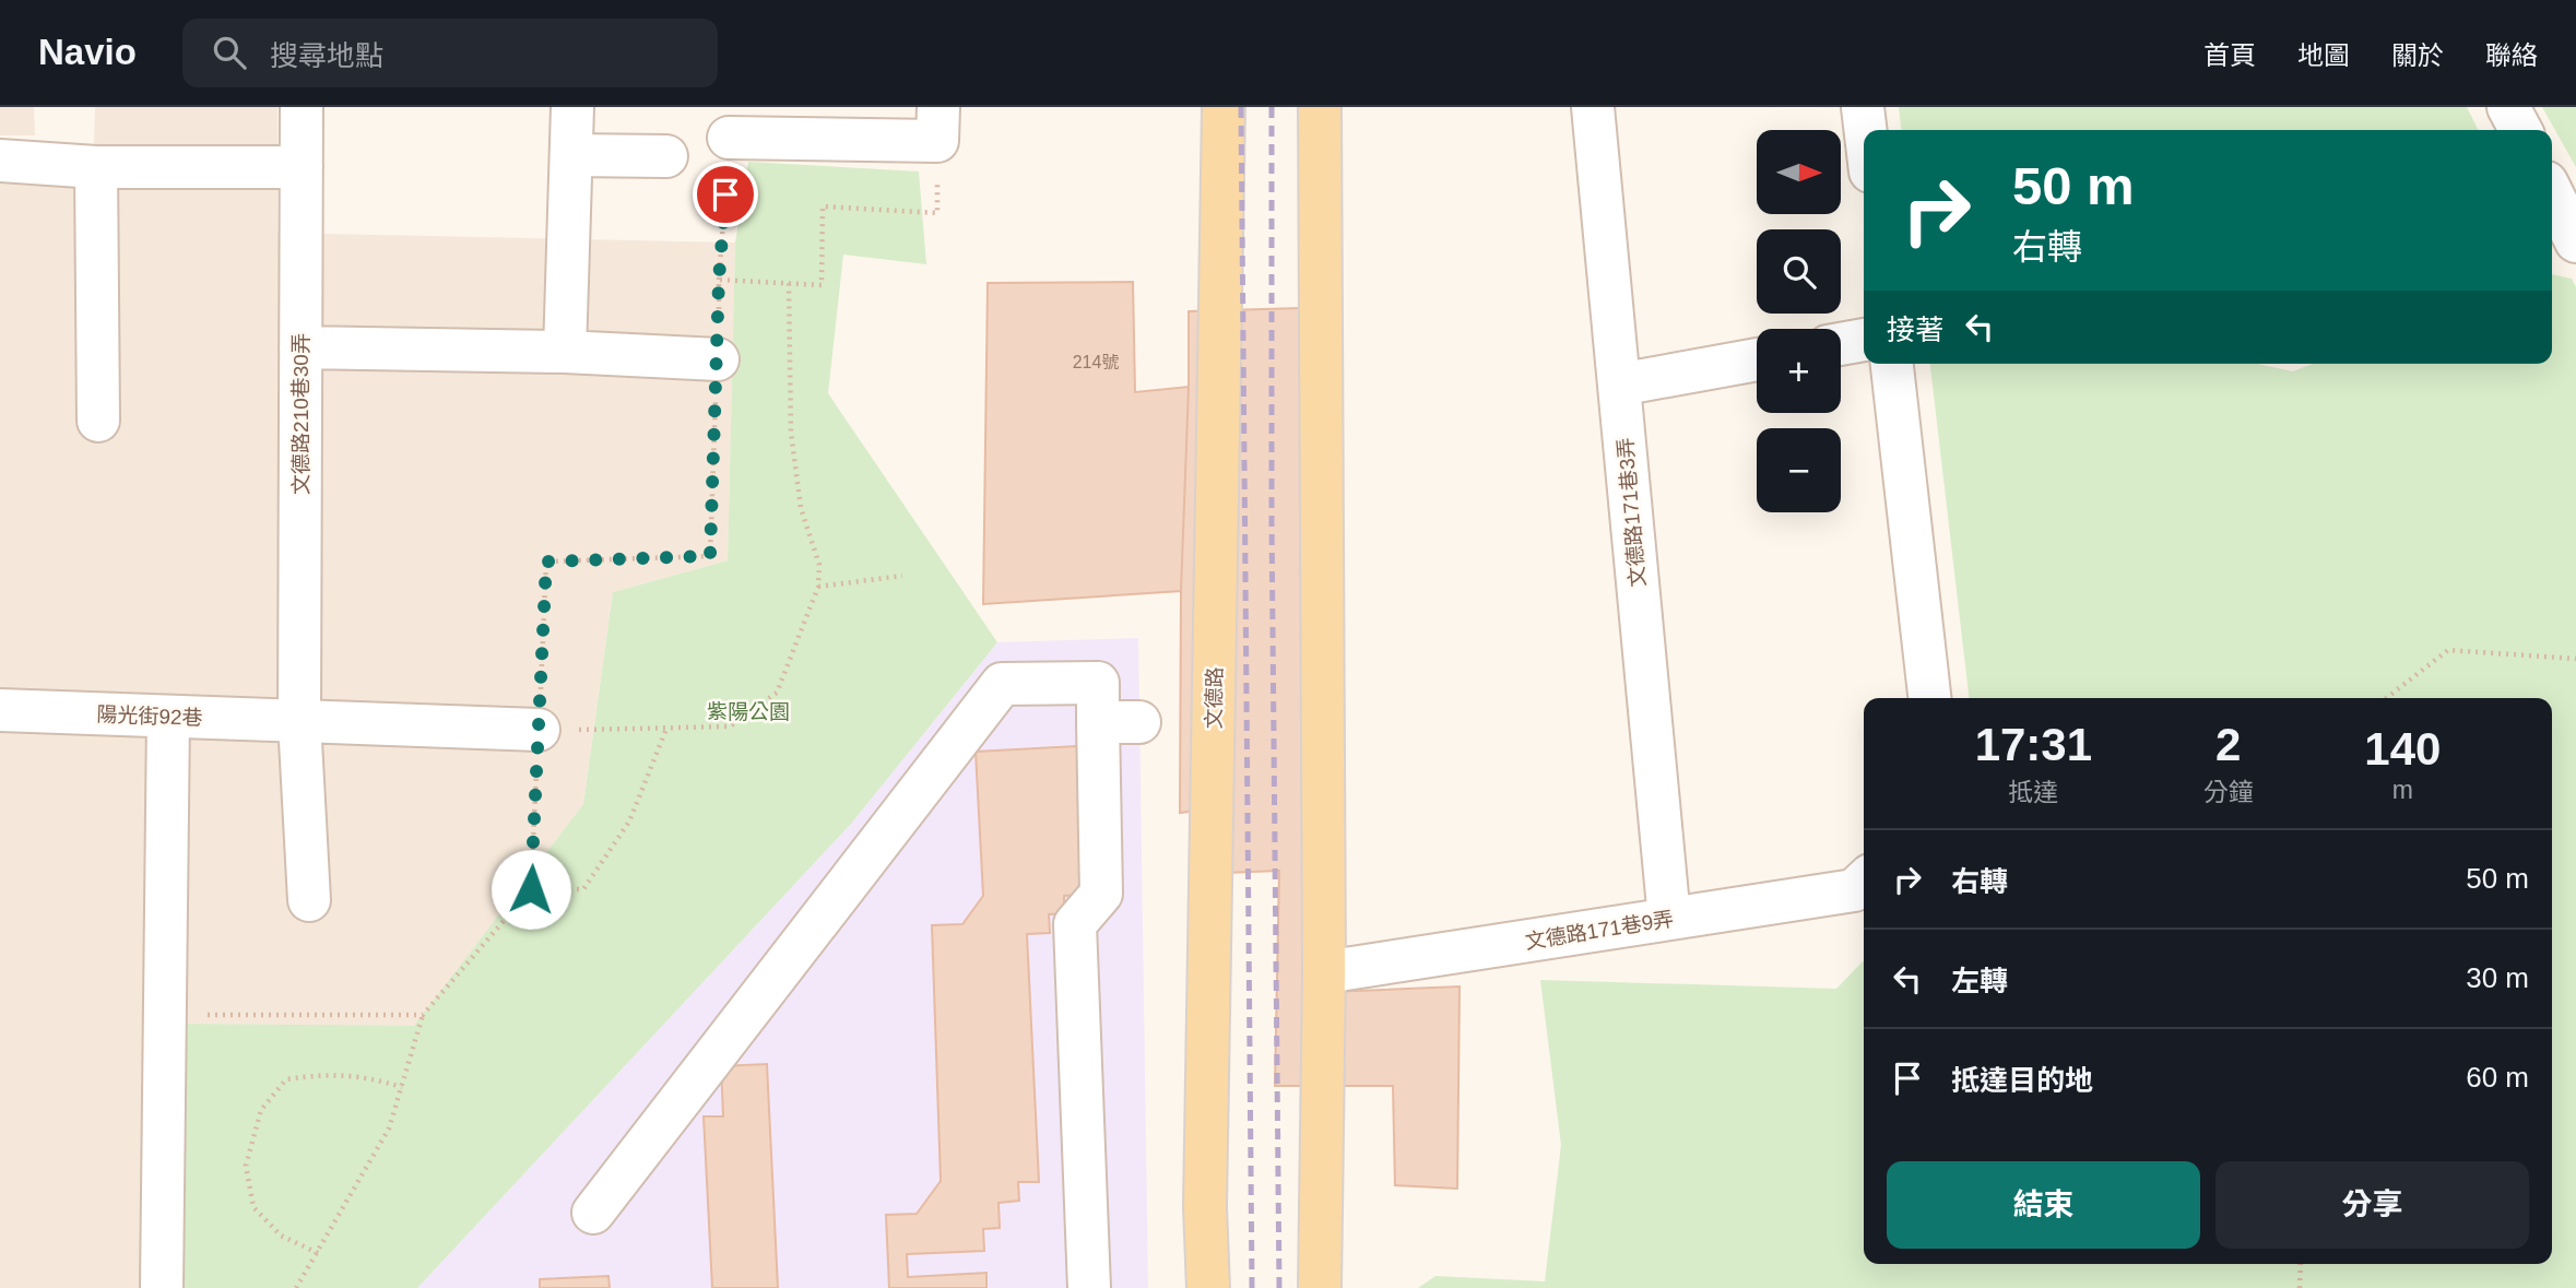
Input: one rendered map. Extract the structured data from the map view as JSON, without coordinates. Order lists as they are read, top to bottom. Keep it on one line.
{"streets":{"main road":["文德路"],"street":["文德路210巷30弄","文德路171巷3弄","陽光街92巷","文德路171巷9弄"]},"crossings":[["文德路210巷30弄","陽光街92巷"],["文德路171巷3弄","文德路171巷9弄"]],"parks":["紫陽公園"],"house_numbers":["214號"],"north":"right","page":{"header":"Navio","search":"搜尋地點","nav":["首頁","地圖","關於","聯絡"],"map_buttons":["+","−"],"turn":["50 m","右轉"],"then":"接著","eta":["17:31","抵達","2","分鐘","140","m"],"list":[{"name":"右轉","value":"50 m"},{"name":"左轉","value":"30 m"},{"name":"抵達目的地","value":"60 m"}],"buttons":["結束","分享"]}}
